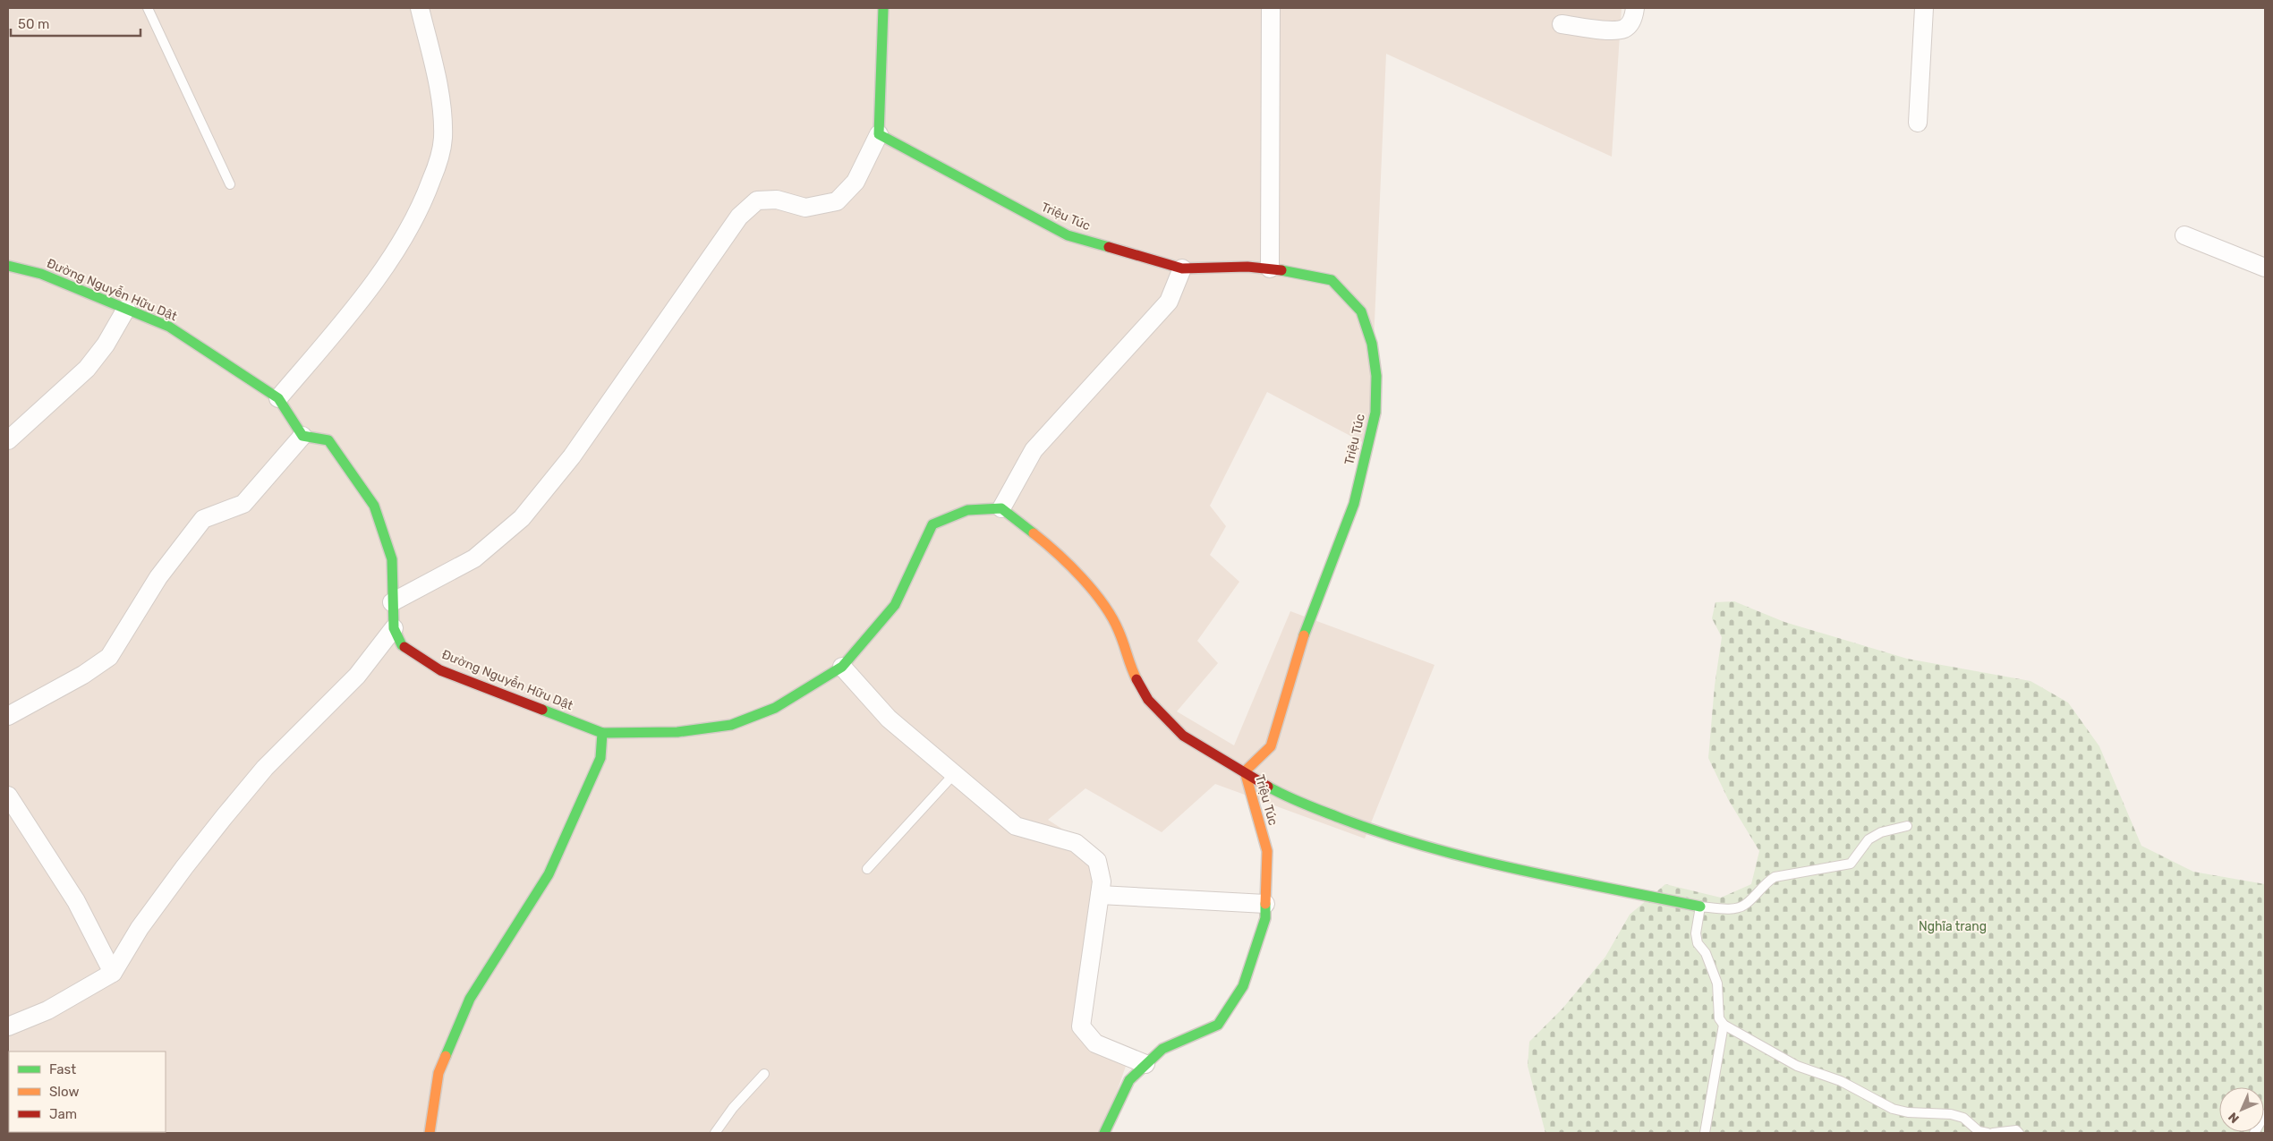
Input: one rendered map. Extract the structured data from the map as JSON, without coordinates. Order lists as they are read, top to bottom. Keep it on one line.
{"streets":{"street":["Triệu Túc","Đường Nguyễn Hữu Dật"]},"parks":["Nghĩa trang"],"legend":["Fast","Slow","Jam"],"scale_bar":"50 m","north":"bottom left"}
